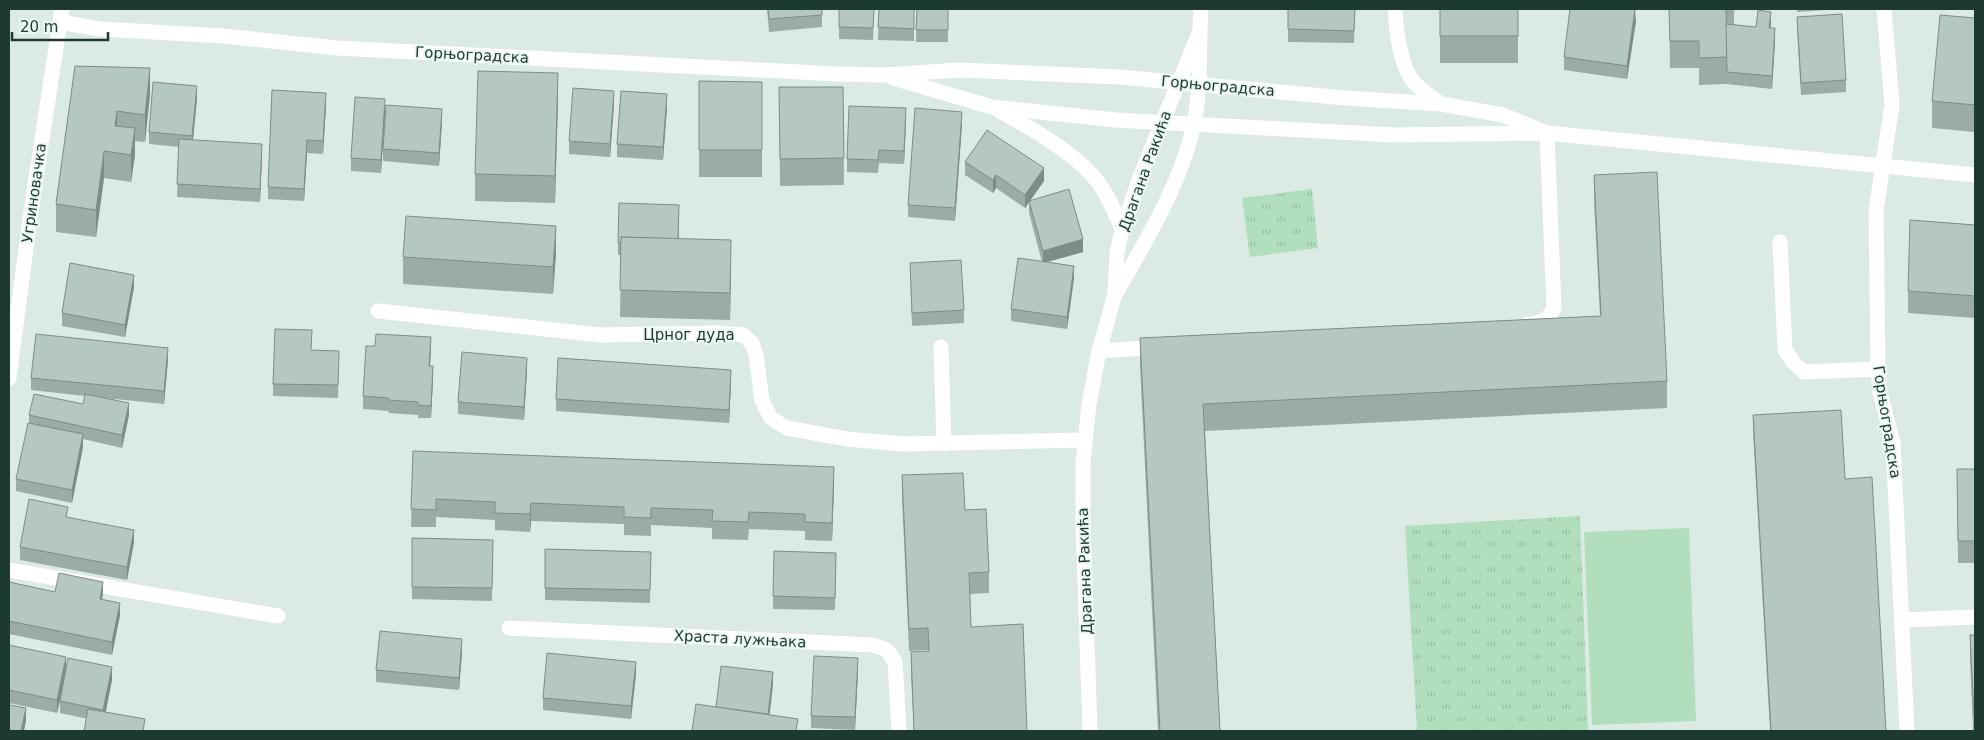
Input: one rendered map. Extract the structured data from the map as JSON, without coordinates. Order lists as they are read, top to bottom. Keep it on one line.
{"streets":{"street":["Горњоградска","Драгана Ракића","Угриновачка","Црног дуда","Храста лужњака"]},"crossings":[["Горњоградска","Драгана Ракића"],["Горњоградска","Угриновачка"],["Драгана Ракића","Црног дуда"]],"scale_bar":"20 m"}
